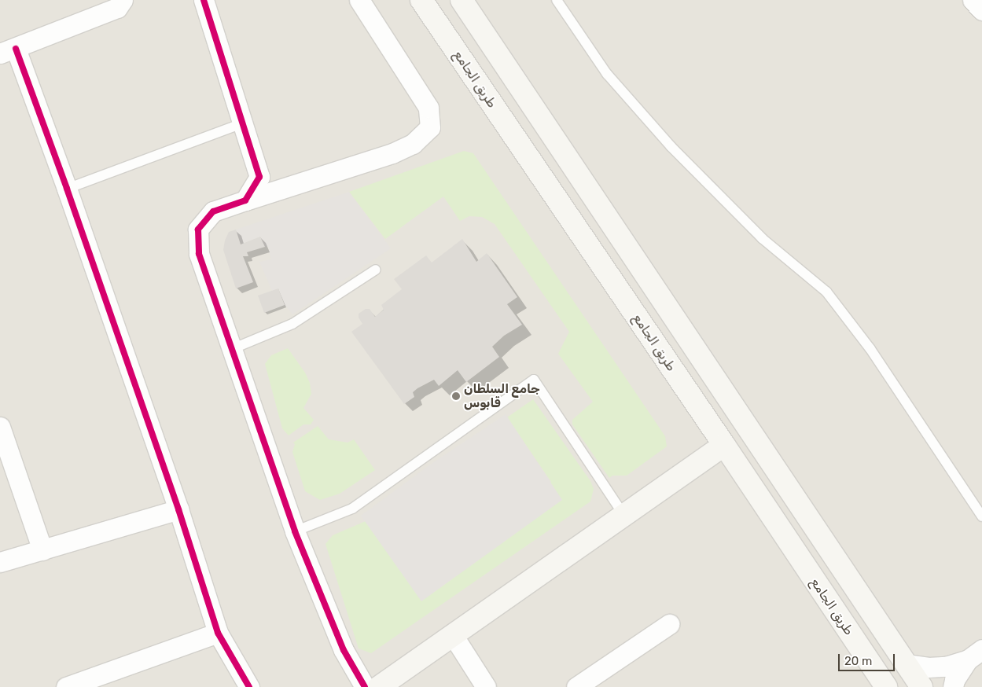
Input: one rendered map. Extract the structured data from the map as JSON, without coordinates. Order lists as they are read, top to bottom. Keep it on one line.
{"streets":{"main road":["طريق الجامع"]},"places":["جامع السلطان قابوس"],"scale_bar":"20 m"}
